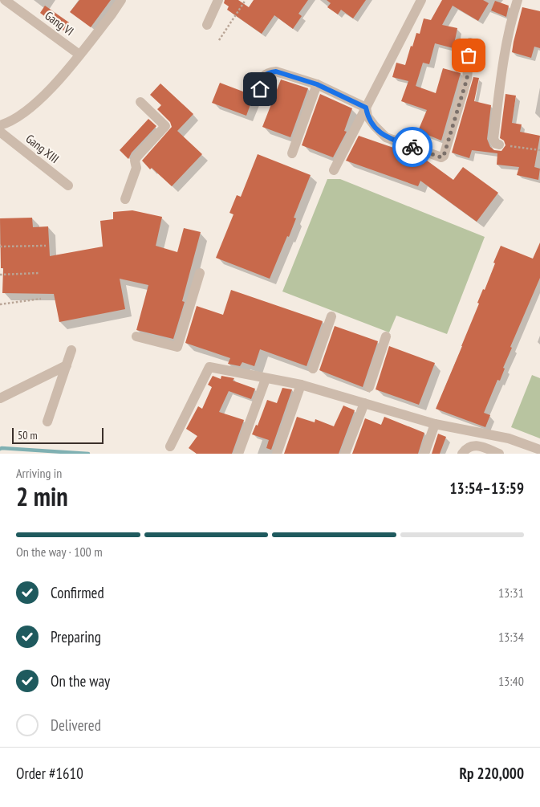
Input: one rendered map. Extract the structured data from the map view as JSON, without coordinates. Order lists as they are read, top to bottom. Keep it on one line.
{"streets":{"street":["Gang VI","Gang XIII"]},"scale_bar":"50 m","page":{"scale":"50 m","heading":["2 min","Arriving in","13:54–13:59"],"panel":["Order #1610","Rp 220,000"],"bar":"On the way · 100 m","list":[["Confirmed","13:31"],["Preparing","13:34"],["On the way","13:40"],"Delivered"]}}
